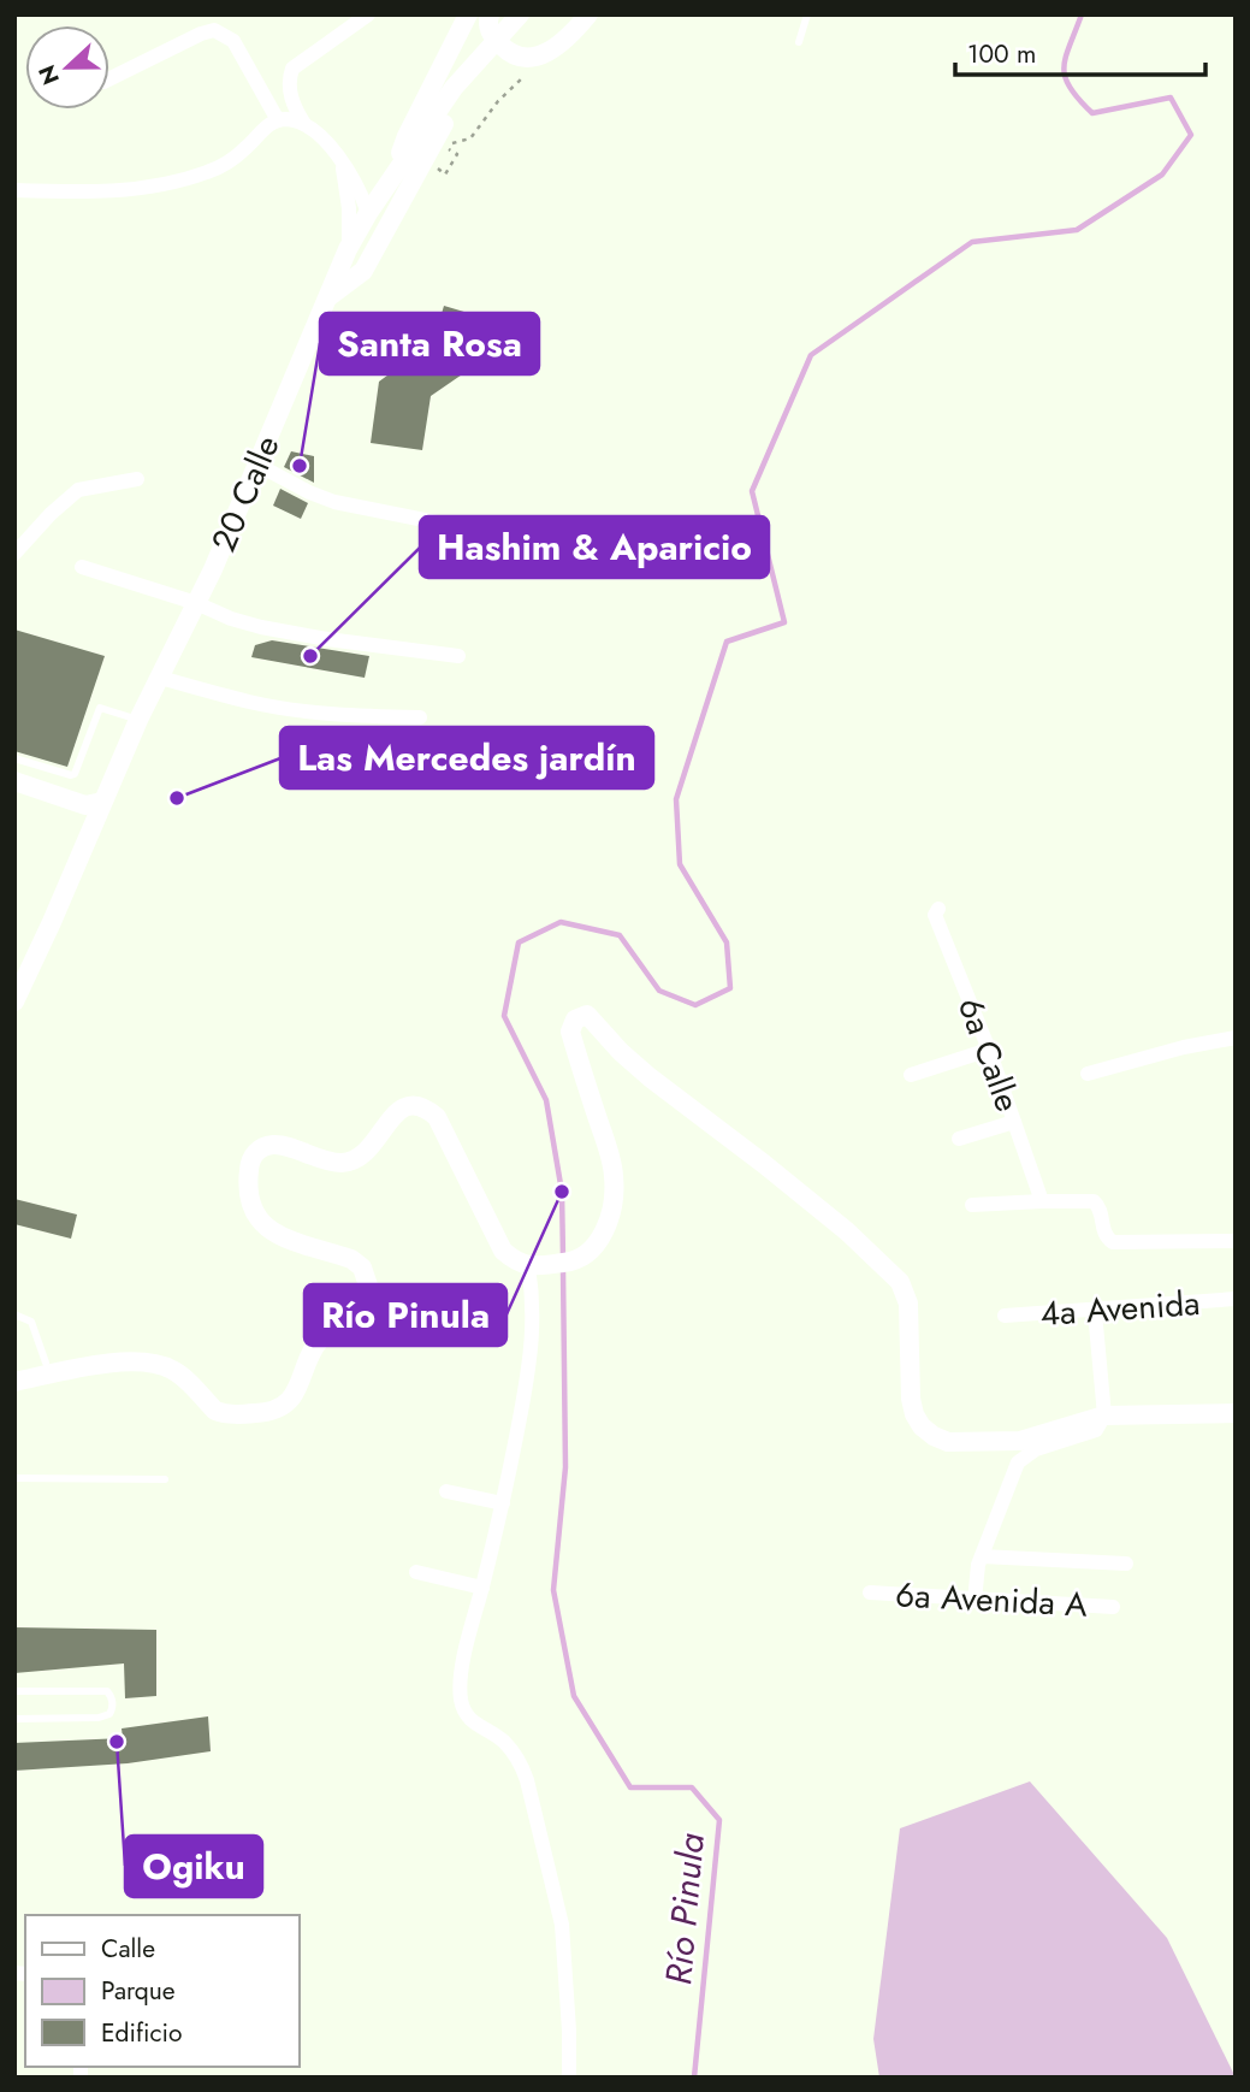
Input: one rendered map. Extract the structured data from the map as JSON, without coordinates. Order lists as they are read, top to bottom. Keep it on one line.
{"streets":{"street":["20 Calle","6a Calle","4a Avenida","6a Avenida A"]},"water":["Río Pinula"],"places":["Santa Rosa","Hashim & Aparicio","Las Mercedes jardín","Río Pinula","Ogiku"],"legend":["Calle","Parque","Edificio"],"scale_bar":"100 m","north":"left"}
